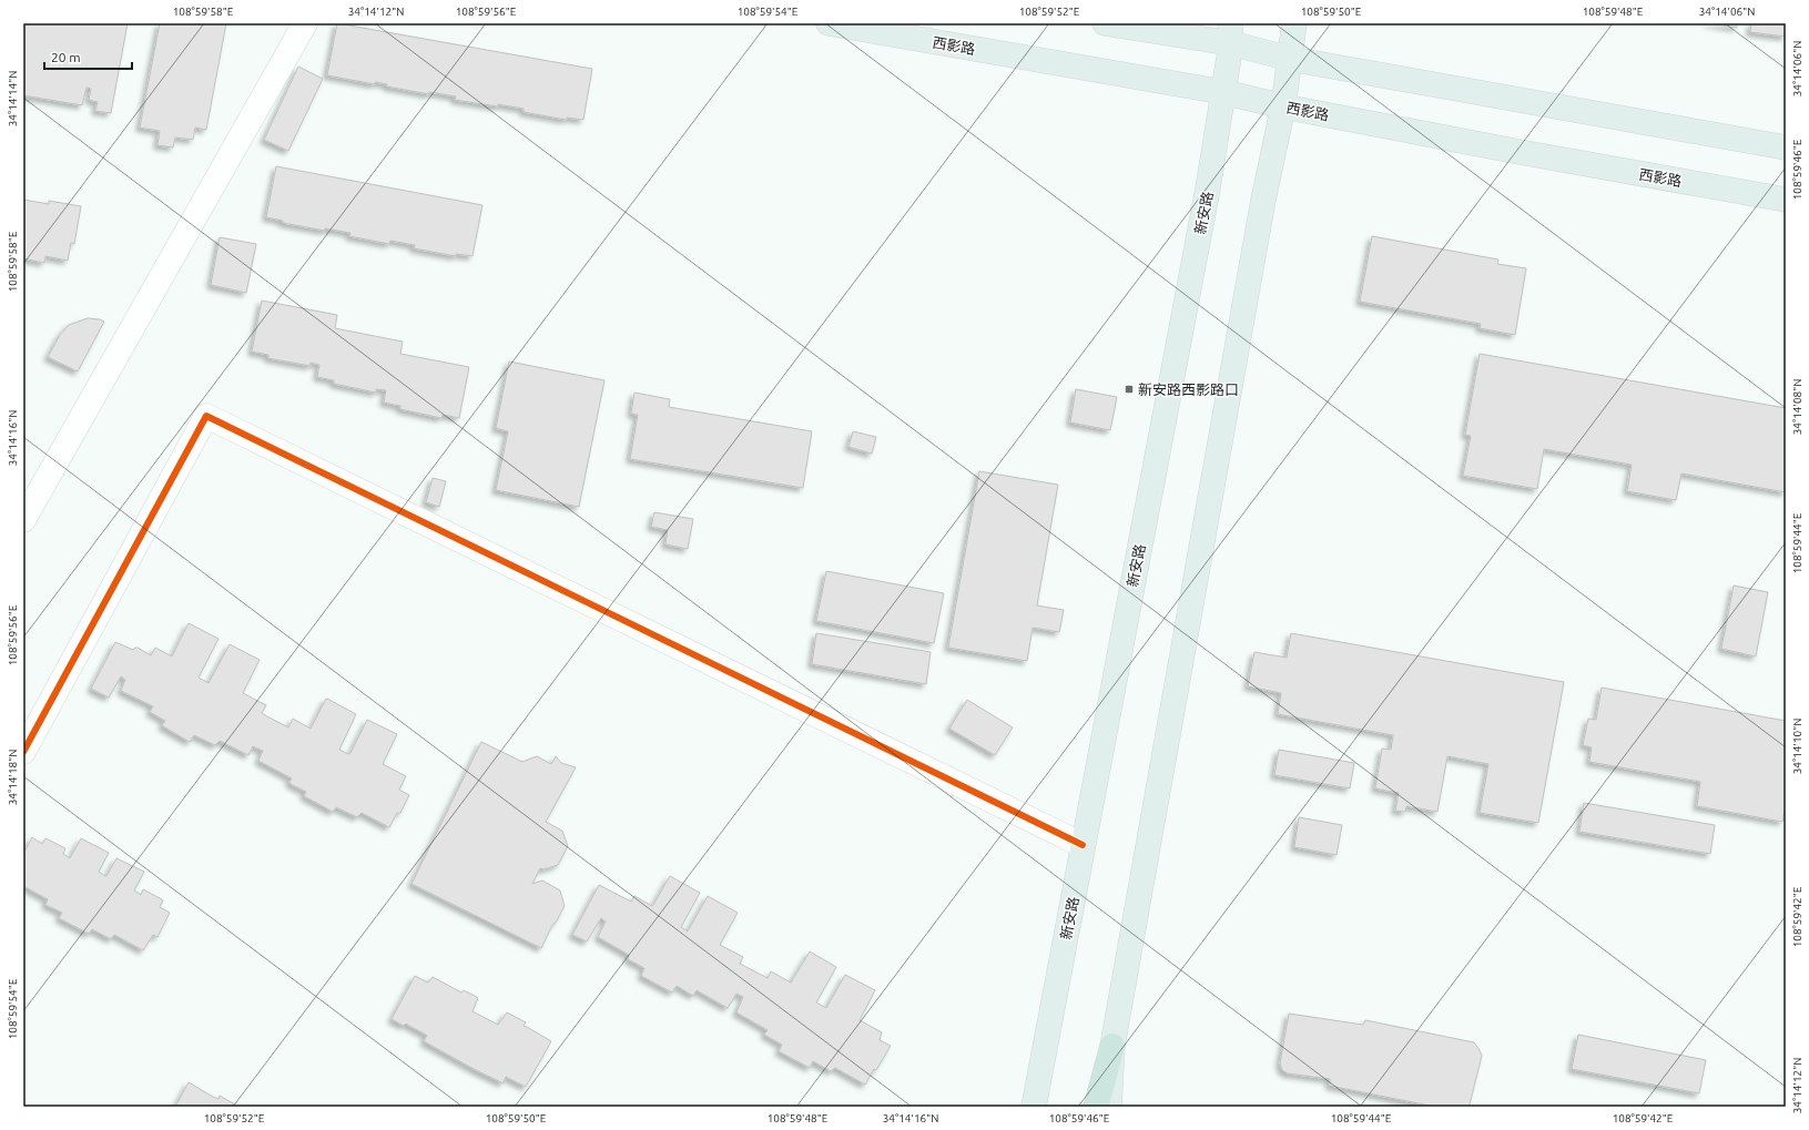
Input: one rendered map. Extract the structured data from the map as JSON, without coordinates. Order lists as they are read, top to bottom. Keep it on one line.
{"streets":{"main road":["西影路","新安路"]},"crossings":[["西影路","新安路"]],"places":{"transit":["新安路西影路口"]},"scale_bar":"20 m","coordinates":["108°59'58\"E","34°14'12\"N","108°59'56\"E","108°59'54\"E","108°59'52\"E","108°59'50\"E","108°59'48\"E","34°14'06\"N","34°14'14\"N","108°59'46\"E","34°14'08\"N","34°14'16\"N","108°59'44\"E","34°14'10\"N","34°14'18\"N","108°59'42\"E"]}
